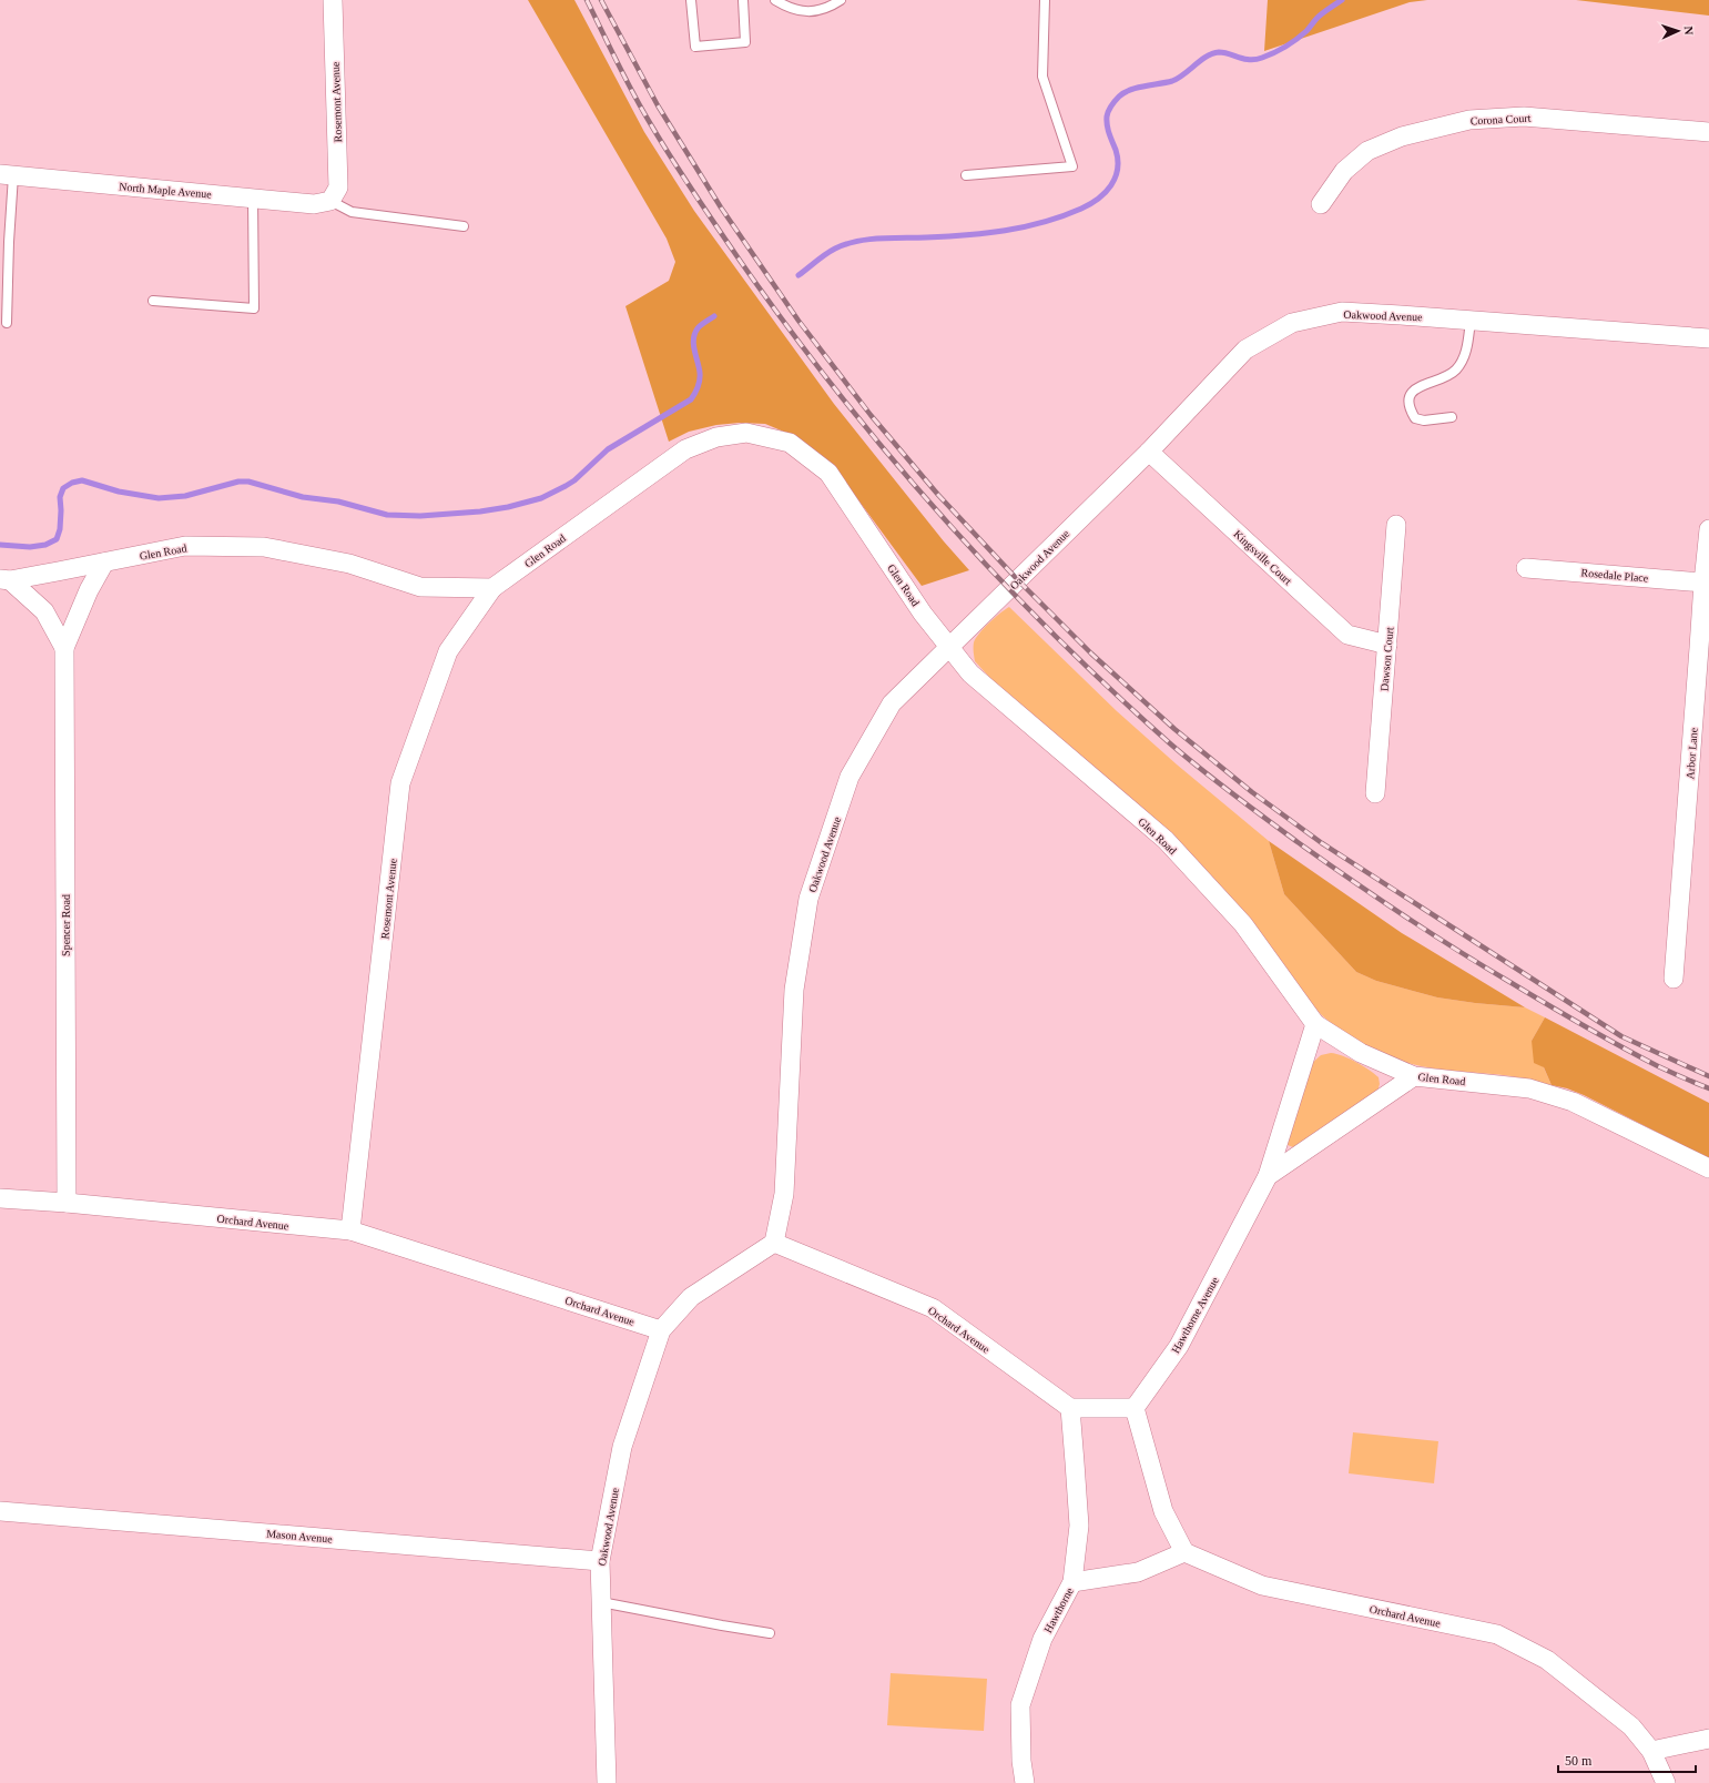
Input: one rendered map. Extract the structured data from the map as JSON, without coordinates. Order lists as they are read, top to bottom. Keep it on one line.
{"streets":{"street":["Rosemont Avenue","Corona Court","North Maple Avenue","Oakwood Avenue","Glen Road","Kingsville Court","Rosedale Place","Dawson Court","Arbor Lane","Spencer Road","Orchard Avenue","Hawthorne Avenue","Mason Avenue","Hawthorne"]},"crossings":[["Rosemont Avenue","North Maple Avenue"],["Rosemont Avenue","Glen Road"],["Rosemont Avenue","Orchard Avenue"],["Oakwood Avenue","Glen Road"],["Oakwood Avenue","Kingsville Court"],["Oakwood Avenue","Orchard Avenue"],["Oakwood Avenue","Mason Avenue"],["Glen Road","Spencer Road"],["Glen Road","Hawthorne Avenue"],["Kingsville Court","Dawson Court"],["Rosedale Place","Arbor Lane"],["Spencer Road","Orchard Avenue"],["Orchard Avenue","Hawthorne"]],"scale_bar":"50 m","north":"right"}
